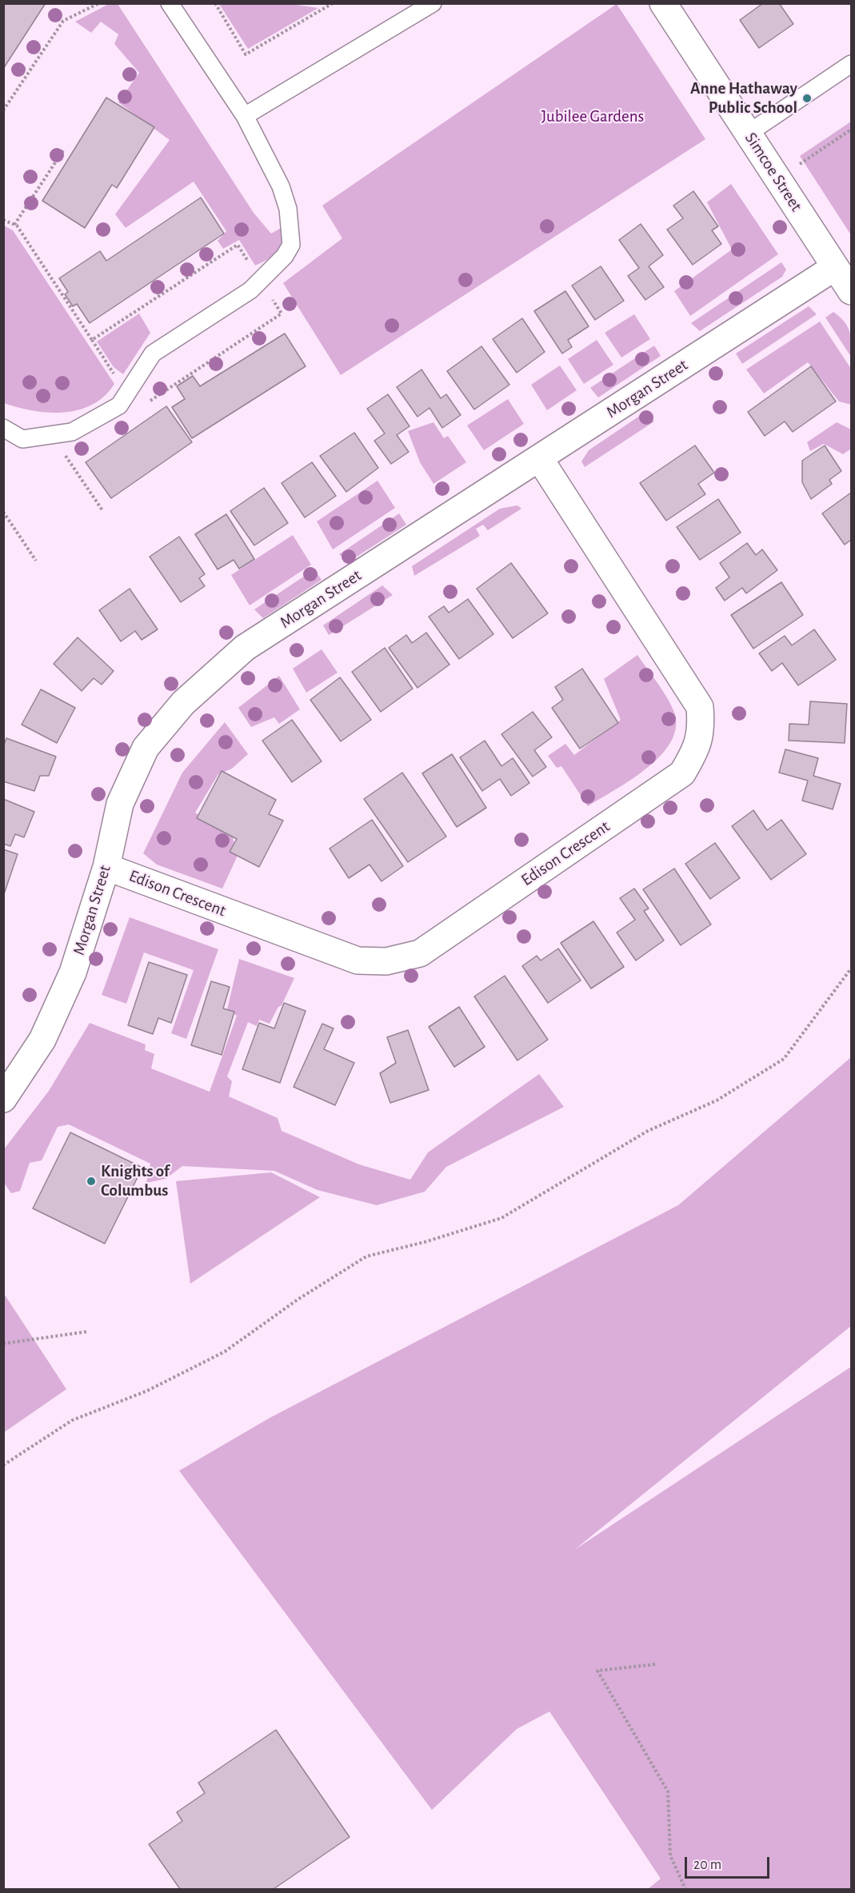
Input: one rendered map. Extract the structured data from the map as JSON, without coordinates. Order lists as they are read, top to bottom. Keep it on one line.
{"streets":{"street":["Simcoe Street","Morgan Street","Edison Crescent"]},"crossings":[["Simcoe Street","Morgan Street"],["Morgan Street","Edison Crescent"]],"parks":["Jubilee Gardens"],"places":["Anne Hathaway Public School","Knights of Columbus"],"scale_bar":"20 m"}
